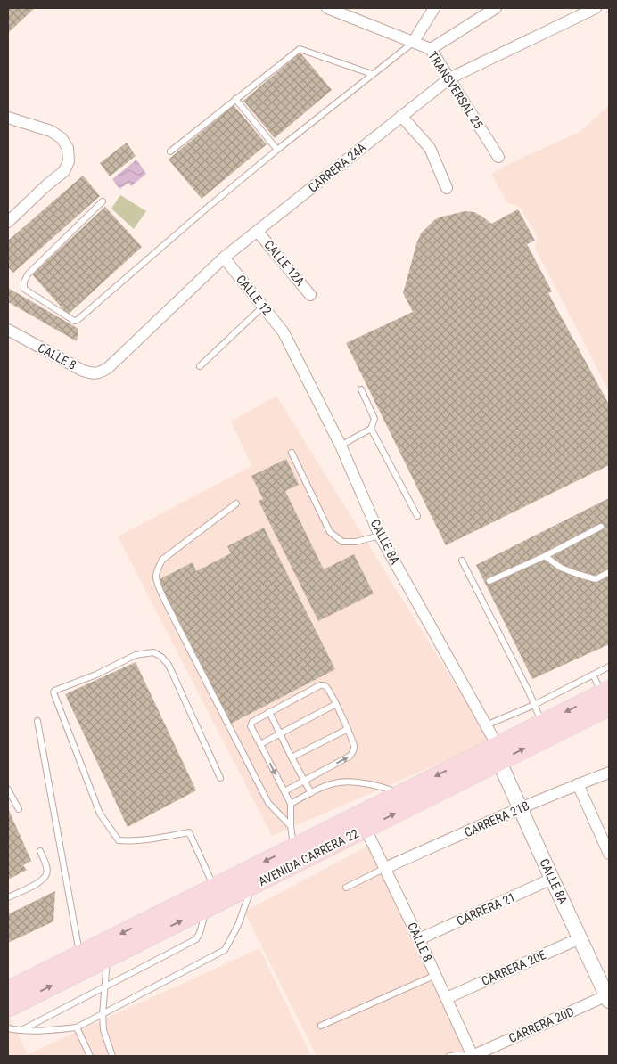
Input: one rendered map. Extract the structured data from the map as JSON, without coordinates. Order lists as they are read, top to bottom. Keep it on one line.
{"streets":{"main road":["AVENIDA CARRERA 22"],"street":["TRANSVERSAL 25","CARRERA 24A","CALLE 12A","CALLE 12","CALLE 8","CALLE 8A","CARRERA 21B","CARRERA 21","CARRERA 20E","CARRERA 20D"]},"crossings":[["TRANSVERSAL 25","CARRERA 24A"],["CARRERA 24A","CALLE 12A"],["CARRERA 24A","CALLE 12"],["CARRERA 24A","CALLE 8"],["CALLE 12","CALLE 8A"],["CALLE 8","CARRERA 21B"],["CALLE 8","AVENIDA CARRERA 22"],["CALLE 8","CARRERA 21"],["CALLE 8","CARRERA 20E"],["CALLE 8","CARRERA 20D"],["CALLE 8A","CARRERA 21B"],["CALLE 8A","AVENIDA CARRERA 22"],["CALLE 8A","CARRERA 21"],["CALLE 8A","CARRERA 20E"],["CALLE 8A","CARRERA 20D"]]}
